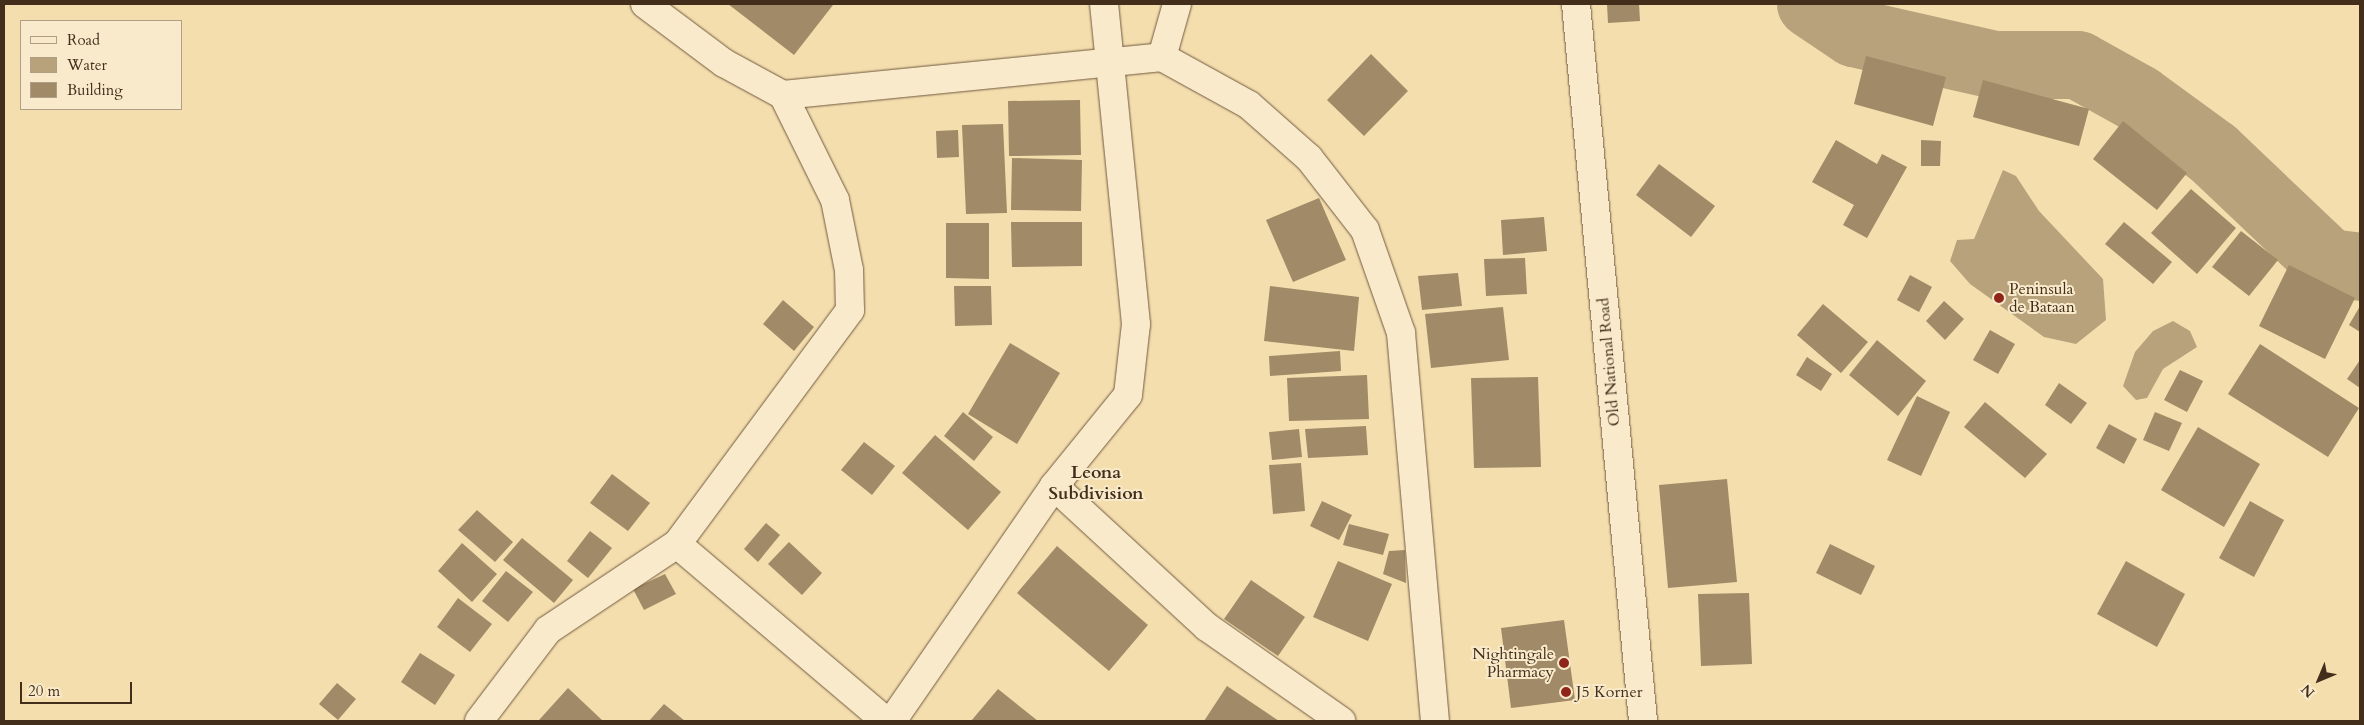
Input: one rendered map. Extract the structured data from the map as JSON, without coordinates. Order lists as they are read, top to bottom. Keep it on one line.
{"streets":{"street":["Old National Road"]},"districts":["Leona Subdivision"],"places":["Peninsula de Bataan","Nightingale Pharmacy","J5 Korner"],"legend":["Road","Water","Building"],"scale_bar":"20 m","north":"bottom left"}
